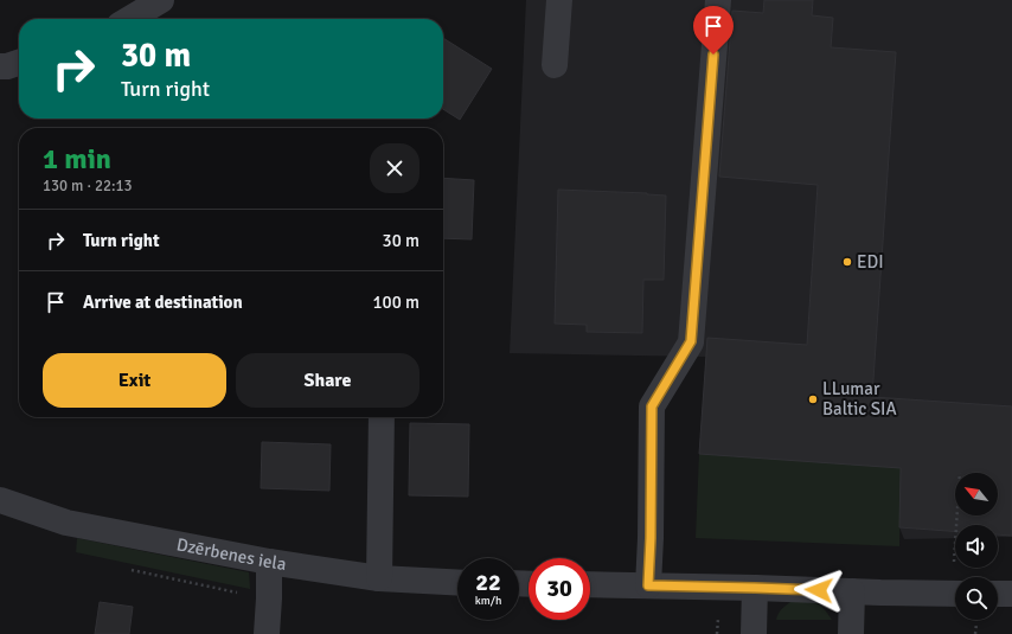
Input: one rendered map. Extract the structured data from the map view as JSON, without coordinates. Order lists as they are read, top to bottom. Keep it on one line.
{"streets":{"street":["Dzērbenes iela"]},"places":["EDI","LLumar Baltic SIA"],"north":"top left","page":{"turn":["30 m","Turn right"],"heading":["1 min","130 m · 22:13"],"list":[{"name":"Turn right","value":"30 m"},{"name":"Arrive at destination","value":"100 m"}],"buttons":["Exit","Share"],"speed":"22 km/h","limit":"30"}}
